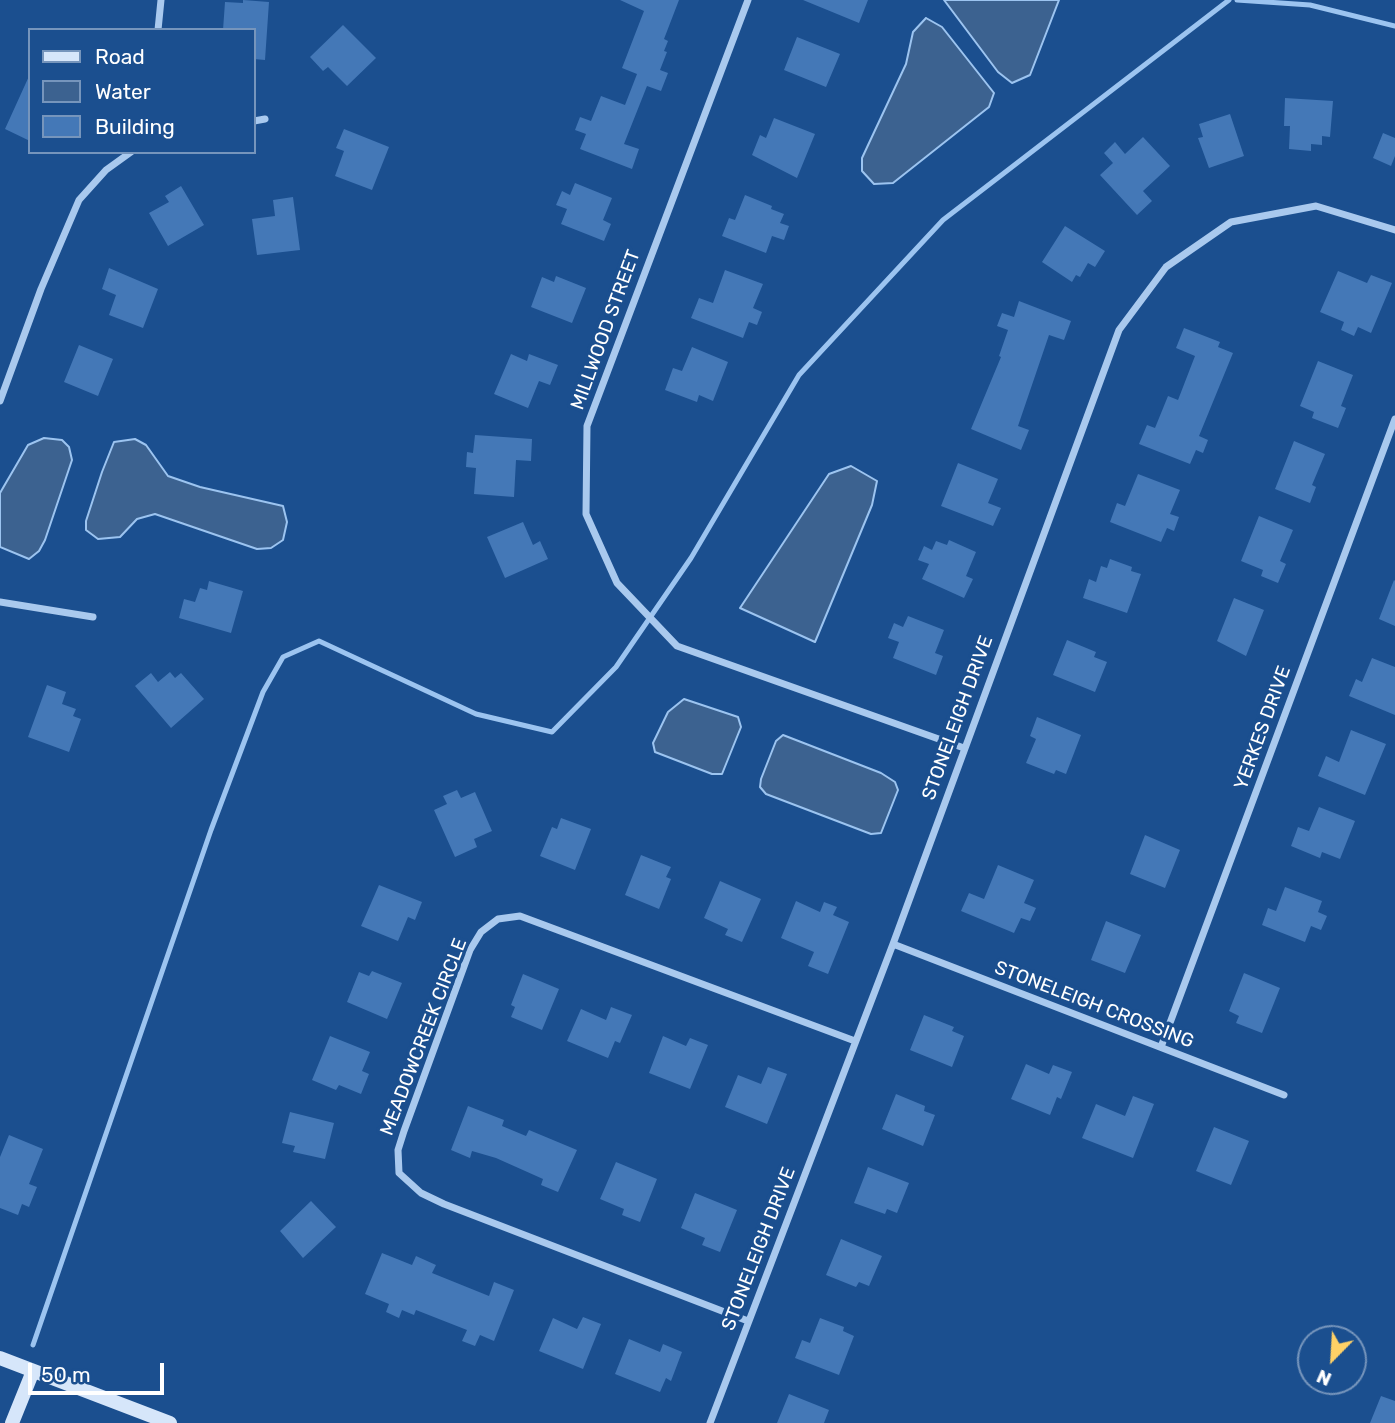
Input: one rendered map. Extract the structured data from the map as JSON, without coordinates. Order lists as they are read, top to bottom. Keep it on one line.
{"streets":{"street":["MILLWOOD STREET","STONELEIGH DRIVE","YERKES DRIVE","STONELEIGH CROSSING","MEADOWCREEK CIRCLE"]},"crossings":[["MILLWOOD STREET","STONELEIGH DRIVE"],["STONELEIGH DRIVE","STONELEIGH CROSSING"],["STONELEIGH DRIVE","MEADOWCREEK CIRCLE"],["YERKES DRIVE","STONELEIGH CROSSING"]],"legend":["Road","Water","Building"],"scale_bar":"50 m","north":"bottom left"}
